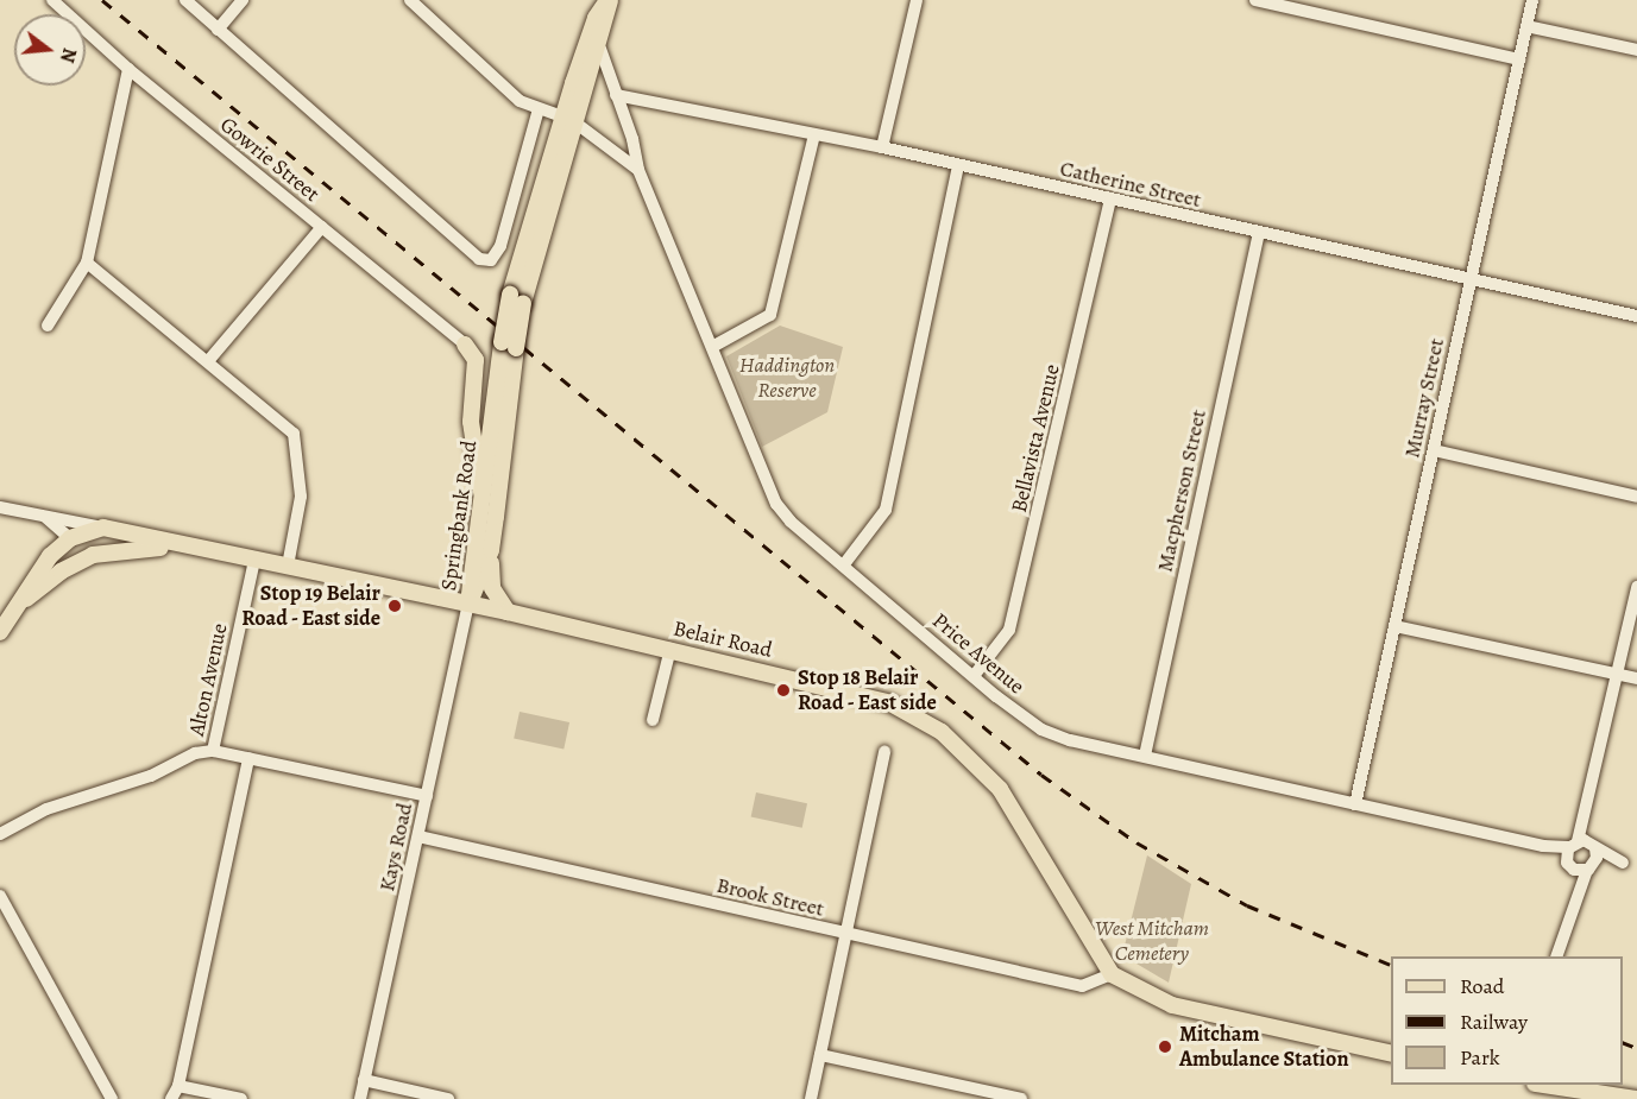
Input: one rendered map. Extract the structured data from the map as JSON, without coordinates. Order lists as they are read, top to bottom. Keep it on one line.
{"streets":{"main road":["Springbank Road","Belair Road"],"street":["Gowrie Street","Catherine Street","Murray Street","Bellavista Avenue","Macpherson Street","Price Avenue","Alton Avenue","Kays Road","Brook Street"]},"crossings":[["Catherine Street","Murray Street"],["Catherine Street","Bellavista Avenue"],["Catherine Street","Macpherson Street"],["Catherine Street","Price Avenue"],["Murray Street","Price Avenue"],["Bellavista Avenue","Price Avenue"],["Macpherson Street","Price Avenue"],["Springbank Road","Belair Road"],["Springbank Road","Price Avenue"],["Springbank Road","Kays Road"],["Belair Road","Alton Avenue"],["Belair Road","Kays Road"],["Belair Road","Brook Street"],["Kays Road","Brook Street"]],"parks":["Haddington Reserve","West Mitcham Cemetery"],"places":["Stop 19 Belair Road - East side","Stop 18 Belair Road - East side","Mitcham Ambulance Station"],"legend":["Road","Railway","Park"],"north":"right"}
